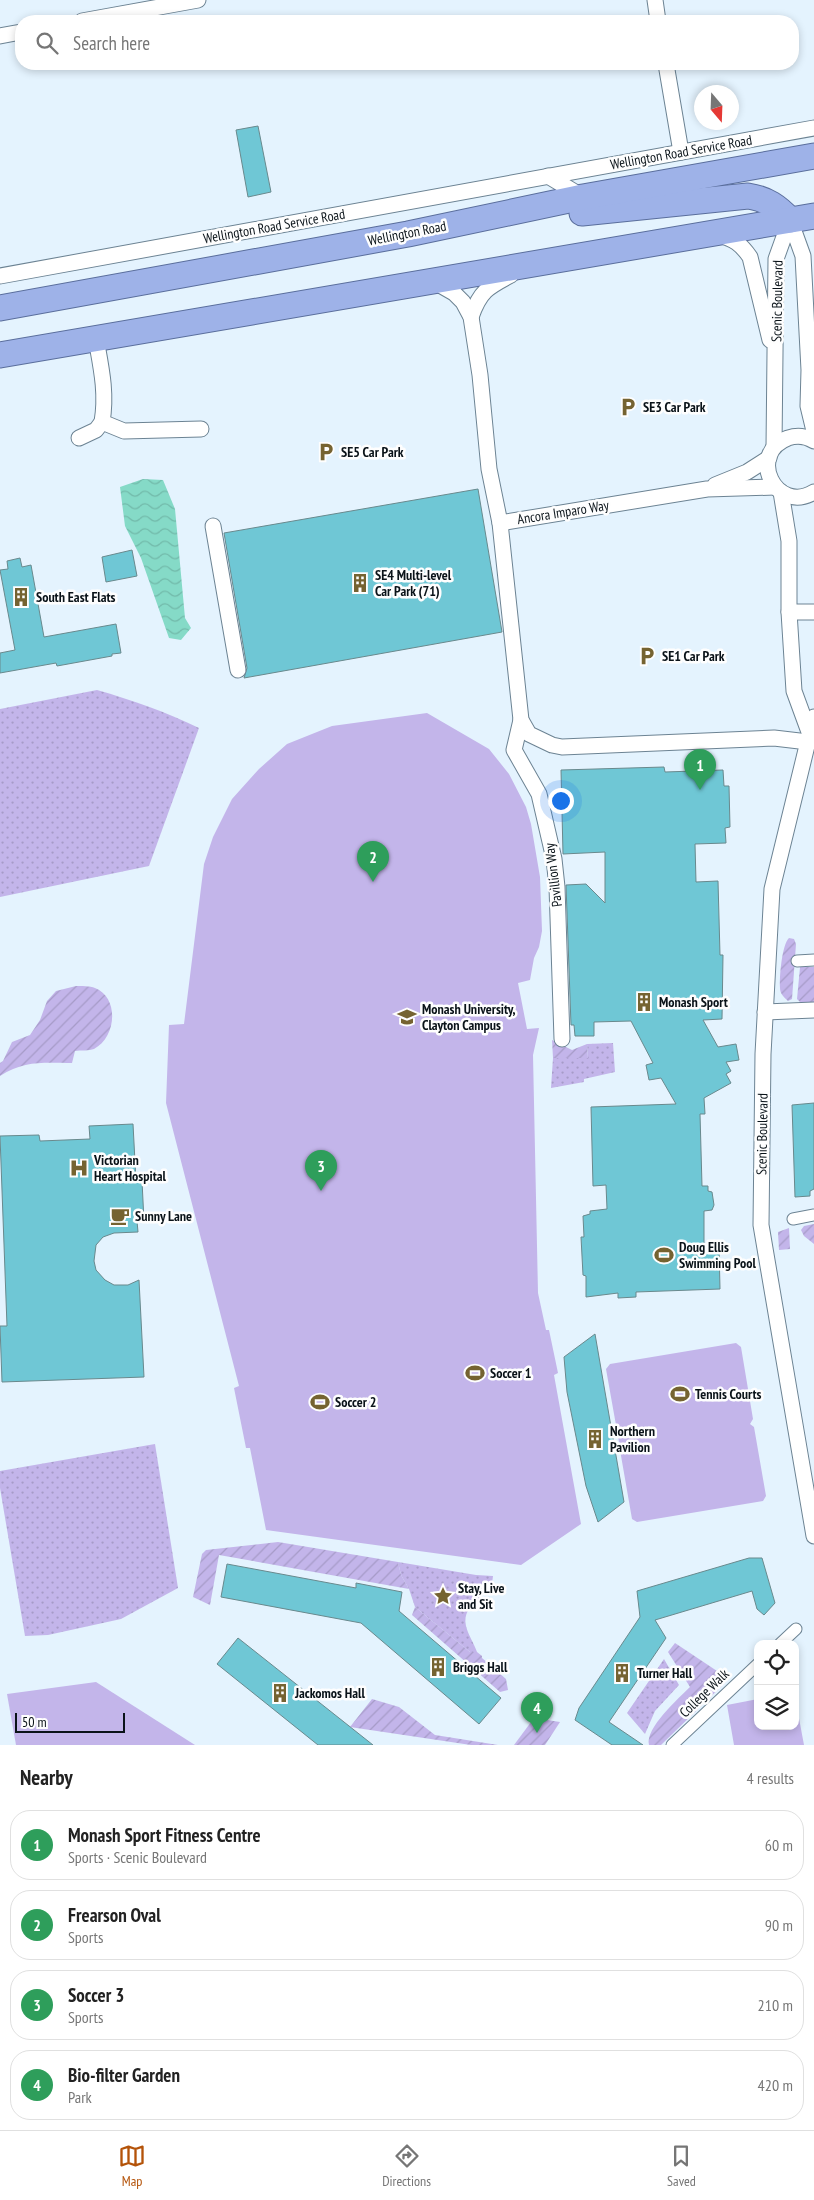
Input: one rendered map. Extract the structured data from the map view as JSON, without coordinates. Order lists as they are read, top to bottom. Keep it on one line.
{"streets":{"highway":["Wellington Road"],"street":["Wellington Road Service Road","Scenic Boulevard","Ancora Imparo Way","Pavillion Way","College Walk"]},"crossings":[["Scenic Boulevard","Ancora Imparo Way"],["Ancora Imparo Way","Pavillion Way"]],"places":{"parking":["SE3 Car Park","SE5 Car Park","SE1 Car Park"],"building":["SE4 Multi-level Car Park (71)","South East Flats","Monash Sport","Northern Pavilion","Briggs Hall","Turner Hall","Jackomos Hall"],"school or university":["Monash University, Clayton Campus"],"hospital":["Victorian Heart Hospital"],"cafe":["Sunny Lane"],"sports":["Doug Ellis Swimming Pool","Soccer 1","Tennis Courts","Soccer 2"],"place":["Stay, Live and Sit"]},"scale_bar":"50 m","north":"bottom","page":{"search":"Search here","pins":["1","2","3","4"],"scale":"50 m","heading":["Nearby","4 results"],"list":[{"mark":"1","name":"Monash Sport Fitness Centre","note":"Sports · Scenic Boulevard","value":"60 m"},{"mark":"2","name":"Frearson Oval","note":"Sports","value":"90 m"},{"mark":"3","name":"Soccer 3","note":"Sports","value":"210 m"},{"mark":"4","name":"Bio-filter Garden","note":"Park","value":"420 m"}],"nav":["Map","Directions","Saved"]}}
